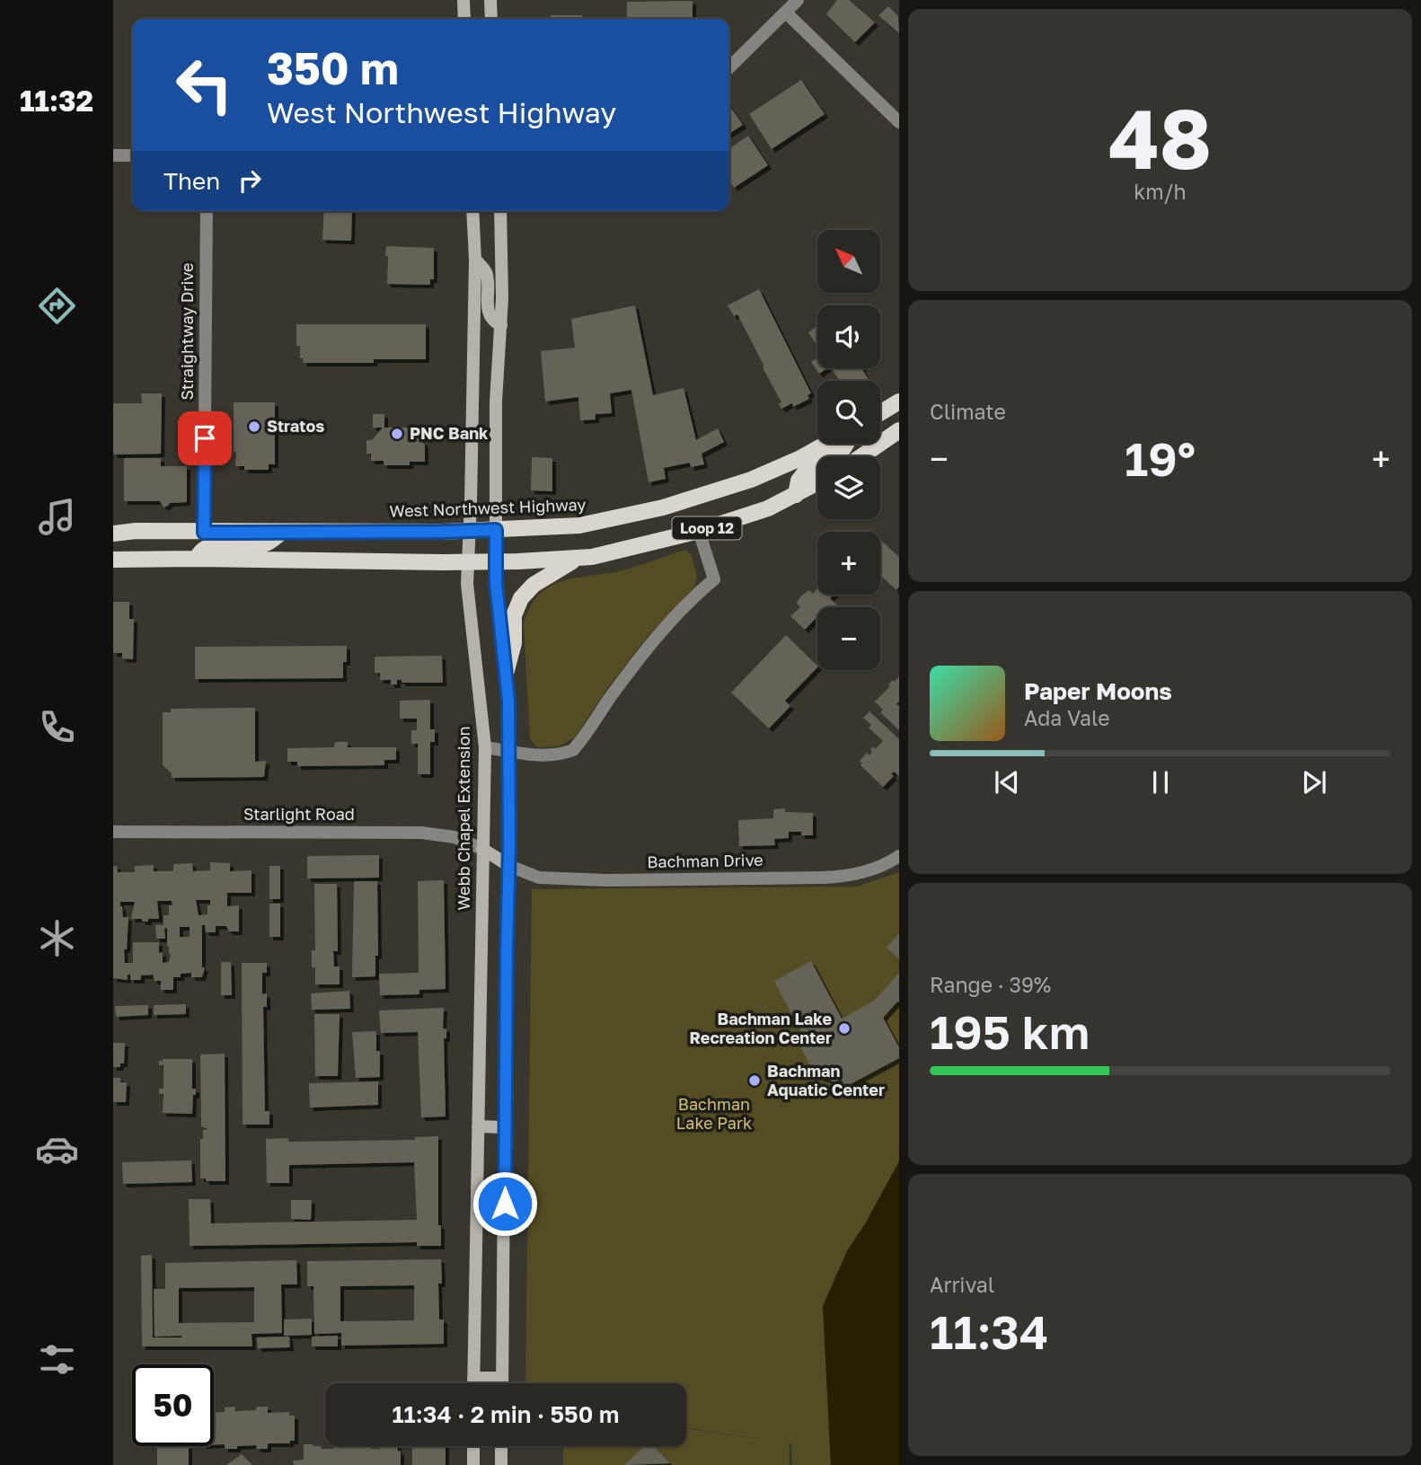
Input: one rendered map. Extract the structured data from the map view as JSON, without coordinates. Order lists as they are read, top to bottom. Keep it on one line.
{"streets":{"main road":["West Northwest Highway","Loop 12","Webb Chapel Extension"],"street":["Straightway Drive","Starlight Road","Bachman Drive"]},"crossings":[["Straightway Drive","West Northwest Highway"],["West Northwest Highway","Webb Chapel Extension"],["Loop 12","Webb Chapel Extension"],["Starlight Road","Webb Chapel Extension"]],"parks":["Bachman Lake Park"],"places":["Stratos","PNC Bank","Bachman Lake Recreation Center","Bachman Aquatic Center"],"north":"top left","page":{"tabs":"11:32","tile":[["48","km/h"],"Climate",["Range · 39%","195 km"],["Arrival","11:34"]],"turn":["350 m","West Northwest Highway"],"then":"Then","map_buttons":["+","−"],"heat":["−","19°","+"],"song":["Paper Moons","Ada Vale"],"limit":"50","trip":"11:34 · 2 min · 550 m"}}
